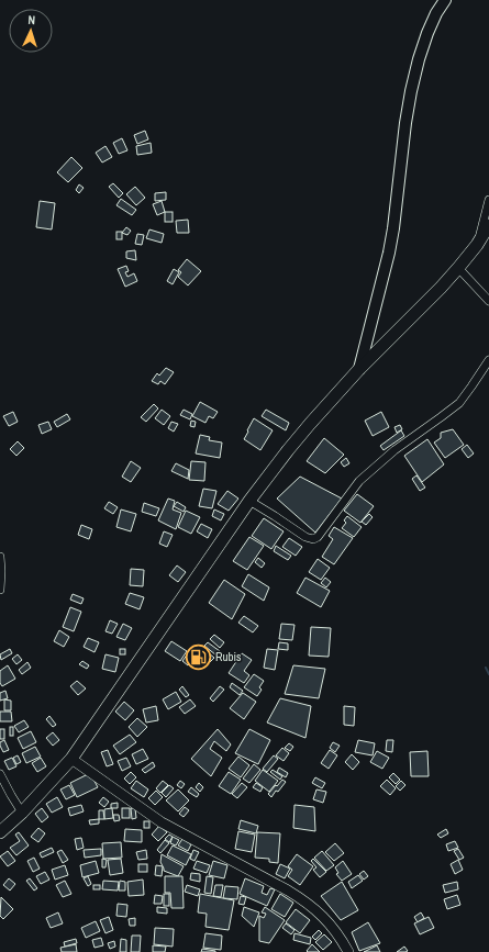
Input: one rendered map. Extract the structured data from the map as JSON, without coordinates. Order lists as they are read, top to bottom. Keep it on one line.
{"places":{"fuel station":["Rubis"]},"north":"top"}
